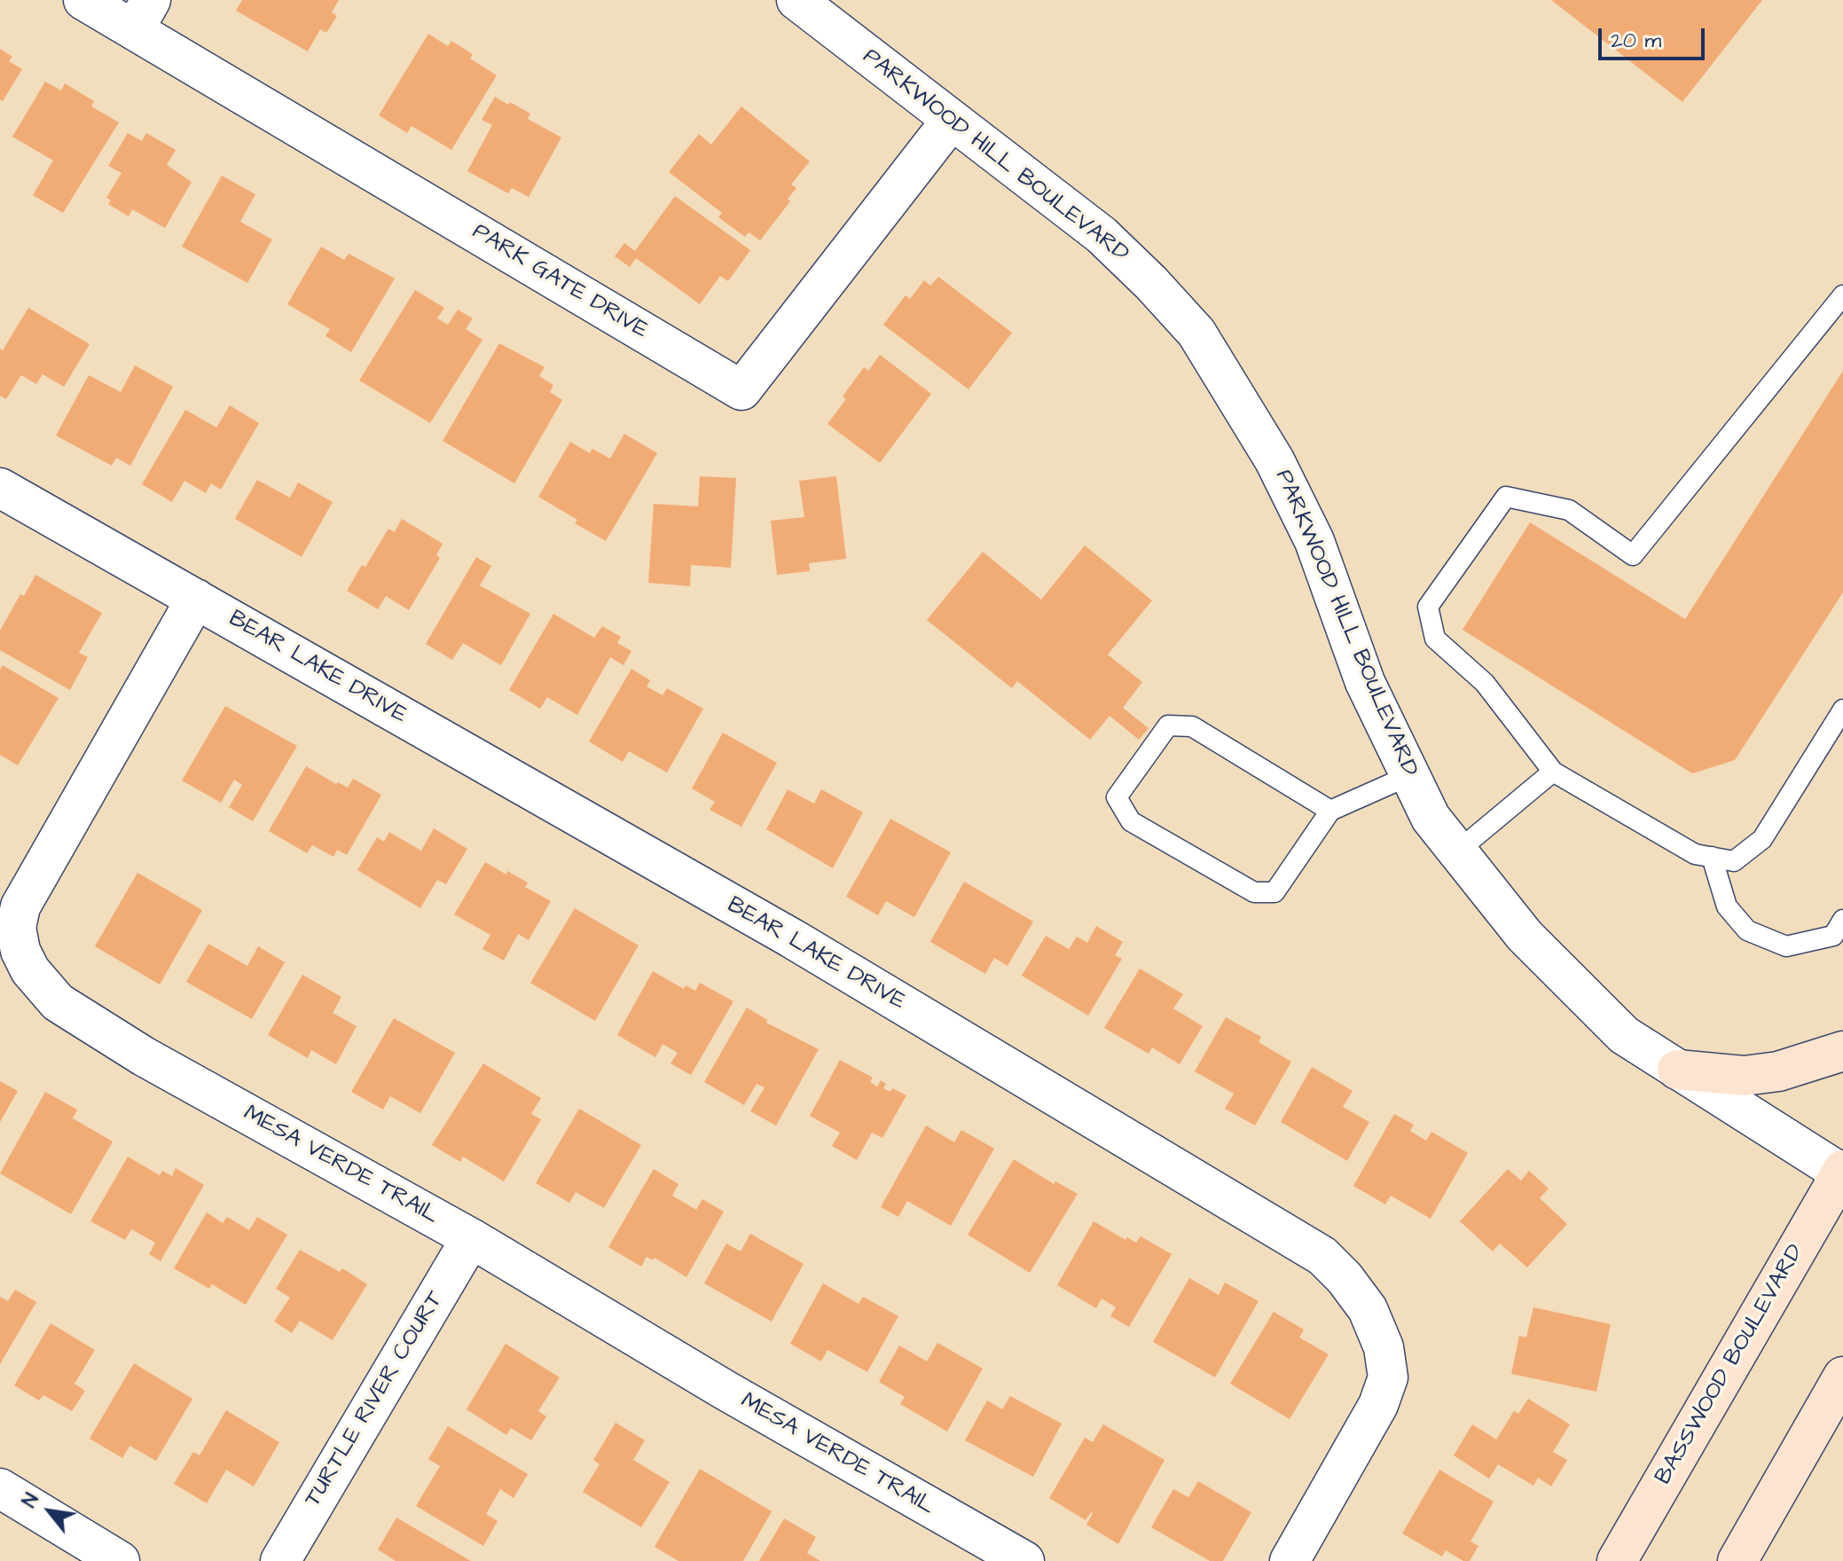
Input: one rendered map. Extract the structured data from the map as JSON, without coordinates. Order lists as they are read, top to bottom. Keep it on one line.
{"streets":{"main road":["BASSWOOD BOULEVARD"],"street":["PARKWOOD HILL BOULEVARD","PARK GATE DRIVE","BEAR LAKE DRIVE","MESA VERDE TRAIL","TURTLE RIVER COURT"]},"crossings":[["PARKWOOD HILL BOULEVARD","PARK GATE DRIVE"],["PARKWOOD HILL BOULEVARD","BASSWOOD BOULEVARD"],["BEAR LAKE DRIVE","MESA VERDE TRAIL"],["MESA VERDE TRAIL","TURTLE RIVER COURT"]],"scale_bar":"20 m","north":"top left"}
